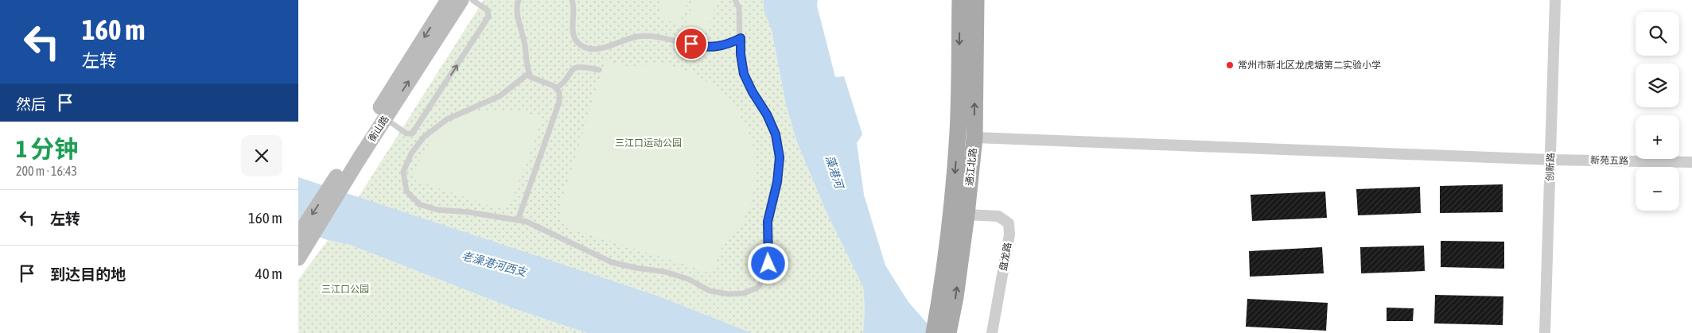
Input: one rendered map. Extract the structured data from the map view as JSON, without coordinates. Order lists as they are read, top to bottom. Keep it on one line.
{"streets":{"main road":["通江北路"],"street":["衡山路","新苑五路","创新路","盘龙路"]},"crossings":[["新苑五路","通江北路"],["新苑五路","创新路"],["通江北路","盘龙路"]],"water":["藻港河","老澡港河西支"],"parks":["三江口运动公园","三江口公园"],"places":["常州市新北区龙虎塘第二实验小学"],"page":{"turn":["160 m","左转"],"map_buttons":["+","−"],"then":"然后","heading":["1 分钟","200 m · 16:43"],"list":[{"name":"左转","value":"160 m"},{"name":"到达目的地","value":"40 m"}]}}
